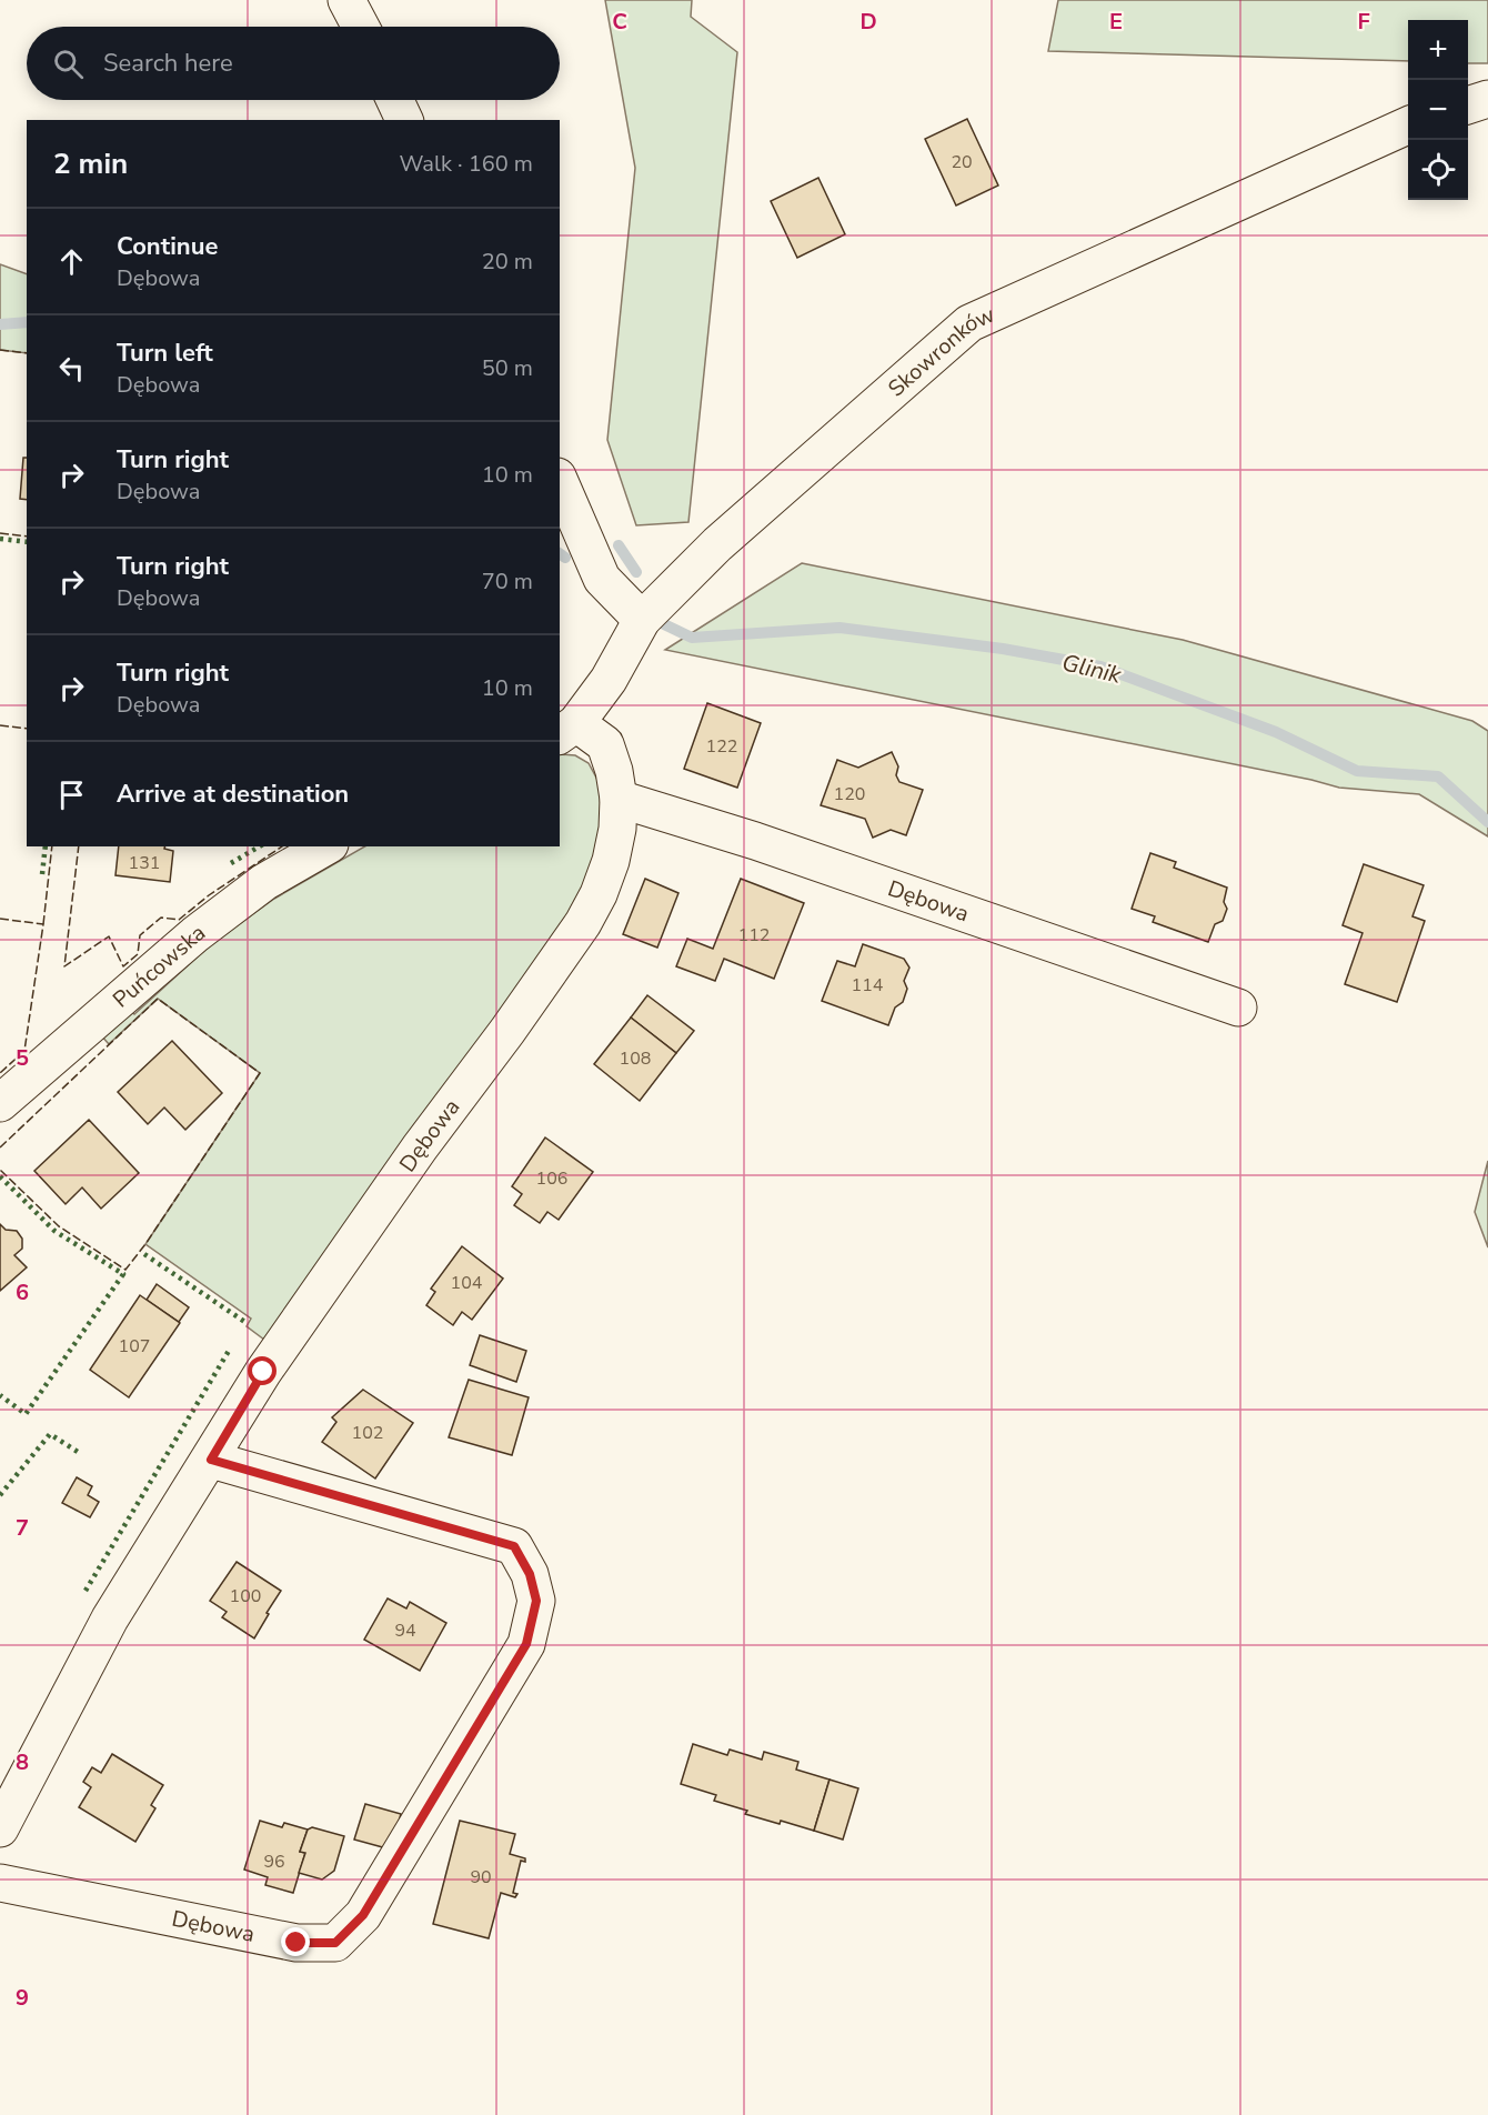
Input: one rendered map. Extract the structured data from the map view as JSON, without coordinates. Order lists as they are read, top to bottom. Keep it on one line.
{"streets":{"street":["Skowronków","Dębowa","Puńcowska"]},"crossings":[["Skowronków","Dębowa"]],"water":["Glinik"],"house_numbers":["20","122","120","131","112","114","108","106","104","107","102","100","94","96","90"],"page":{"map_buttons":["+","−"],"search":"Search here","heading":["2 min","Walk · 160 m"],"list":[["Continue","Dębowa","20 m"],["Turn left","Dębowa","50 m"],["Turn right","Dębowa","10 m"],["Turn right","Dębowa","70 m"],["Turn right","Dębowa","10 m"],"Arrive at destination"]},"grid":{"columns":["C","D","E","F"],"rows":["5","6","7","8","9"]}}
